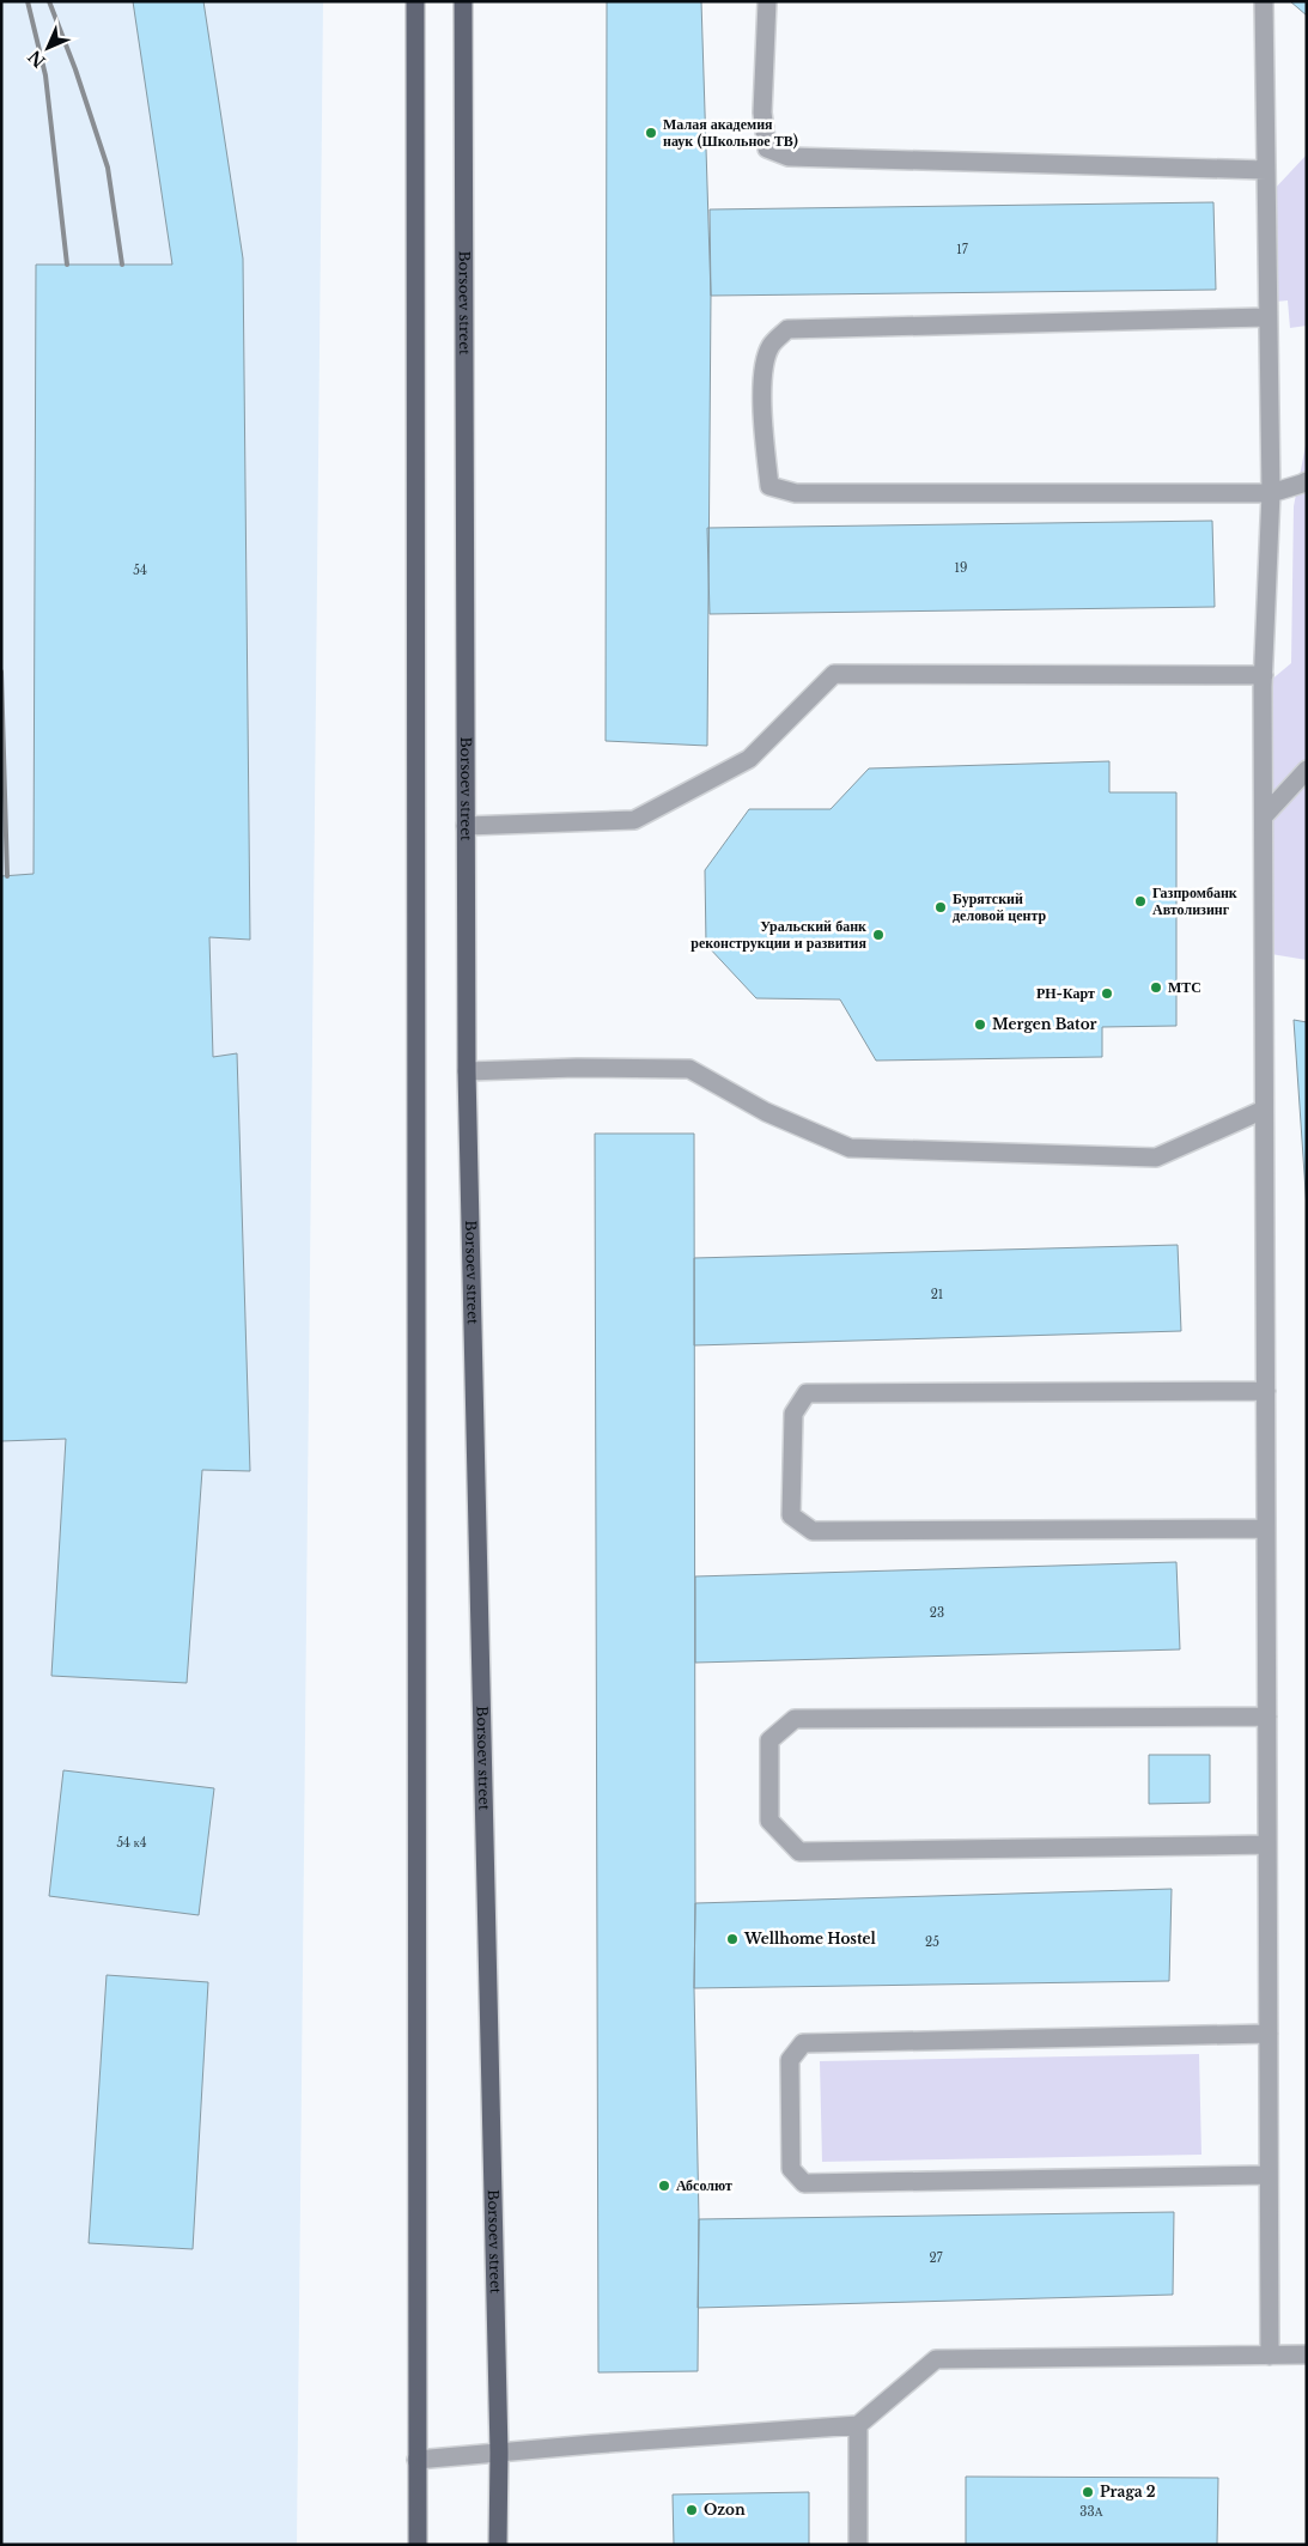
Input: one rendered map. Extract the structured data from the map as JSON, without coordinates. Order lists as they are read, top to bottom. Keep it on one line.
{"streets":{"main road":["Borsoev street"]},"places":["Малая академия наук (Школьное ТВ)","Газпромбанк Автолизинг","Бурятский деловой центр","Уральский банк реконструкции и развития","МТС","РН-Карт","Mergen Bator","Wellhome Hostel","Абсолют","Praga 2","Ozon"],"house_numbers":["17","19","54","21","23","54 к4","25","27","33А"],"north":"bottom left"}
